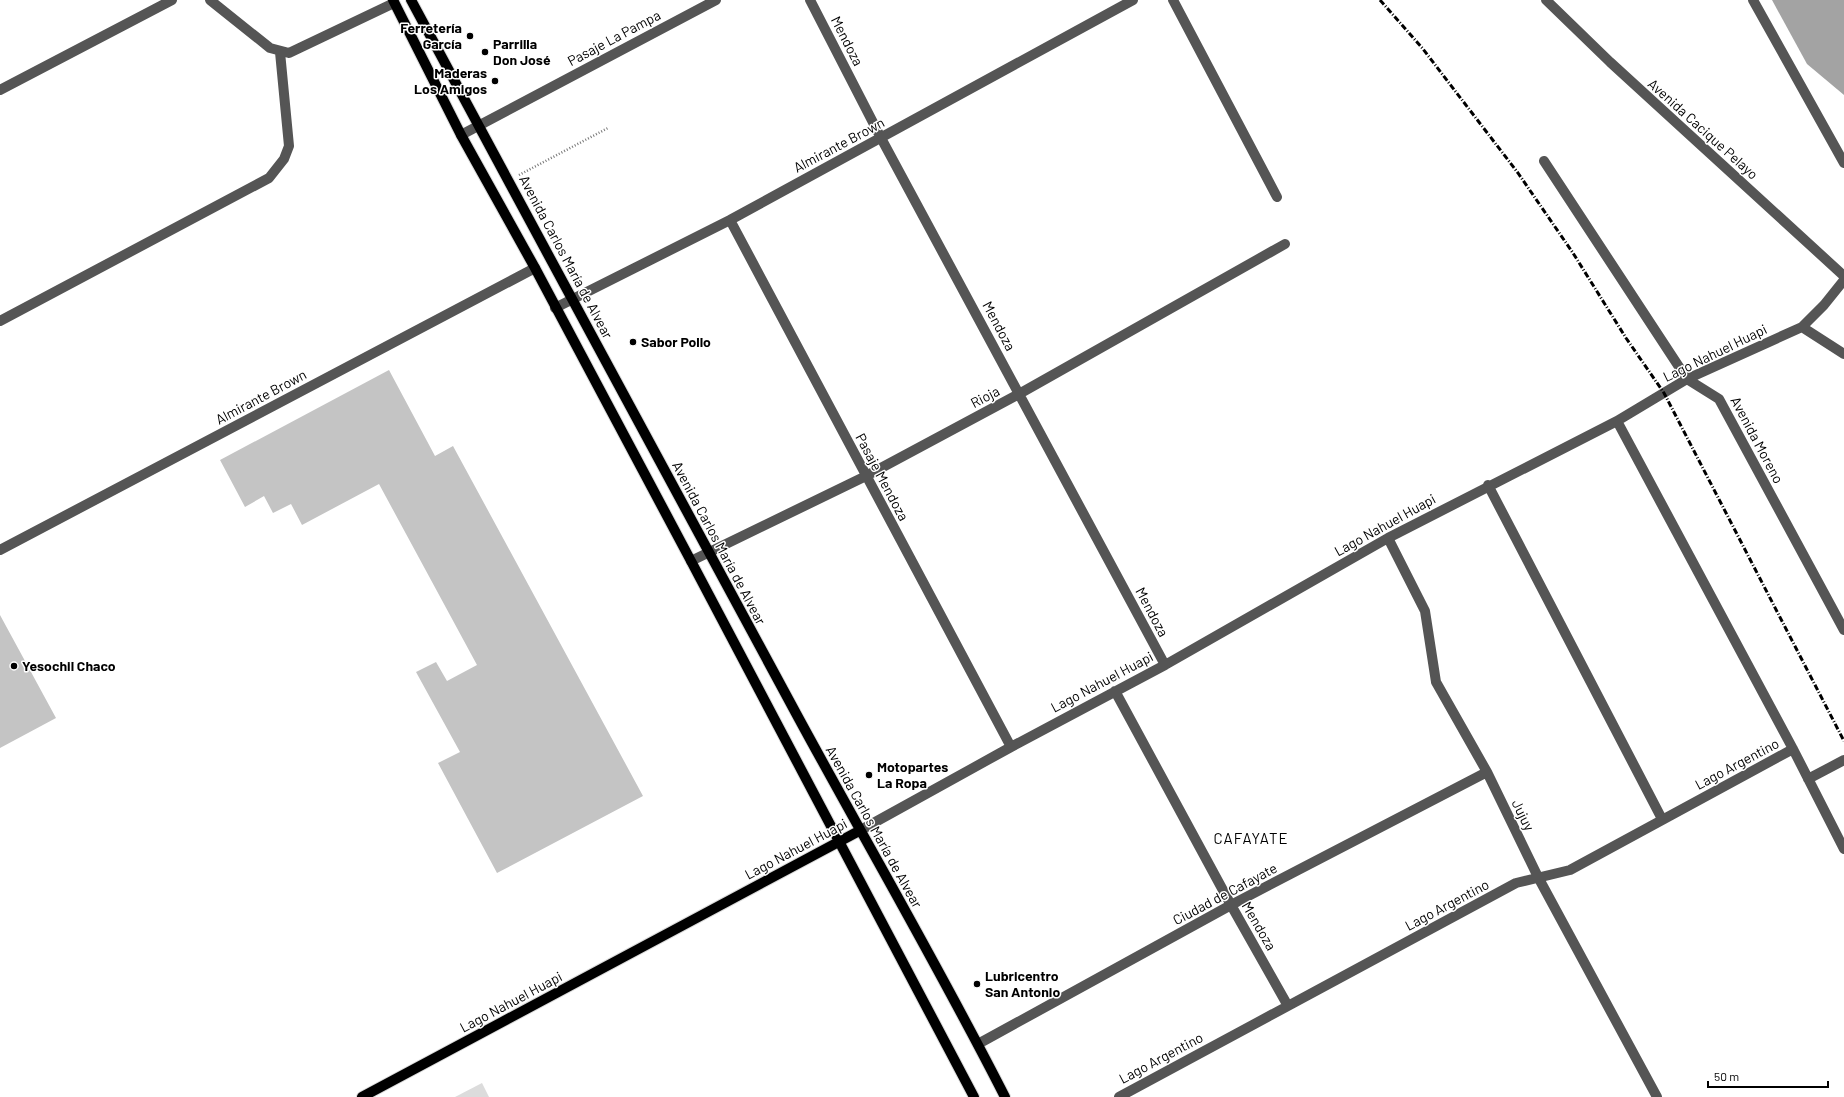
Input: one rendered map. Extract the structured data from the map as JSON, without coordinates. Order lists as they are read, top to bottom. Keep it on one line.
{"streets":{"main road":["Avenida Carlos María de Alvear","Lago Nahuel Huapi"],"street":["Pasaje La Pampa","Mendoza","Avenida Cacique Pelayo","Almirante Brown","Rioja","Avenida Moreno","Pasaje Mendoza","Lago Argentino","Jujuy","Ciudad de Cafayate"]},"crossings":[["Pasaje La Pampa","Avenida Carlos María de Alvear"],["Mendoza","Almirante Brown"],["Mendoza","Lago Nahuel Huapi"],["Mendoza","Rioja"],["Mendoza","Lago Argentino"],["Mendoza","Ciudad de Cafayate"],["Almirante Brown","Avenida Carlos María de Alvear"],["Almirante Brown","Pasaje Mendoza"],["Avenida Carlos María de Alvear","Lago Nahuel Huapi"],["Avenida Carlos María de Alvear","Rioja"],["Avenida Carlos María de Alvear","Ciudad de Cafayate"],["Lago Nahuel Huapi","Avenida Moreno"],["Lago Nahuel Huapi","Pasaje Mendoza"],["Lago Nahuel Huapi","Jujuy"],["Rioja","Pasaje Mendoza"],["Lago Argentino","Jujuy"],["Jujuy","Ciudad de Cafayate"]],"districts":["CAFAYATE"],"places":["Ferretería García","Parrilla Don José","Maderas Los Amigos","Sabor Pollo","Yesochil Chaco","Motopartes La Ropa","Lubricentro San Antonio"],"scale_bar":"50 m"}
